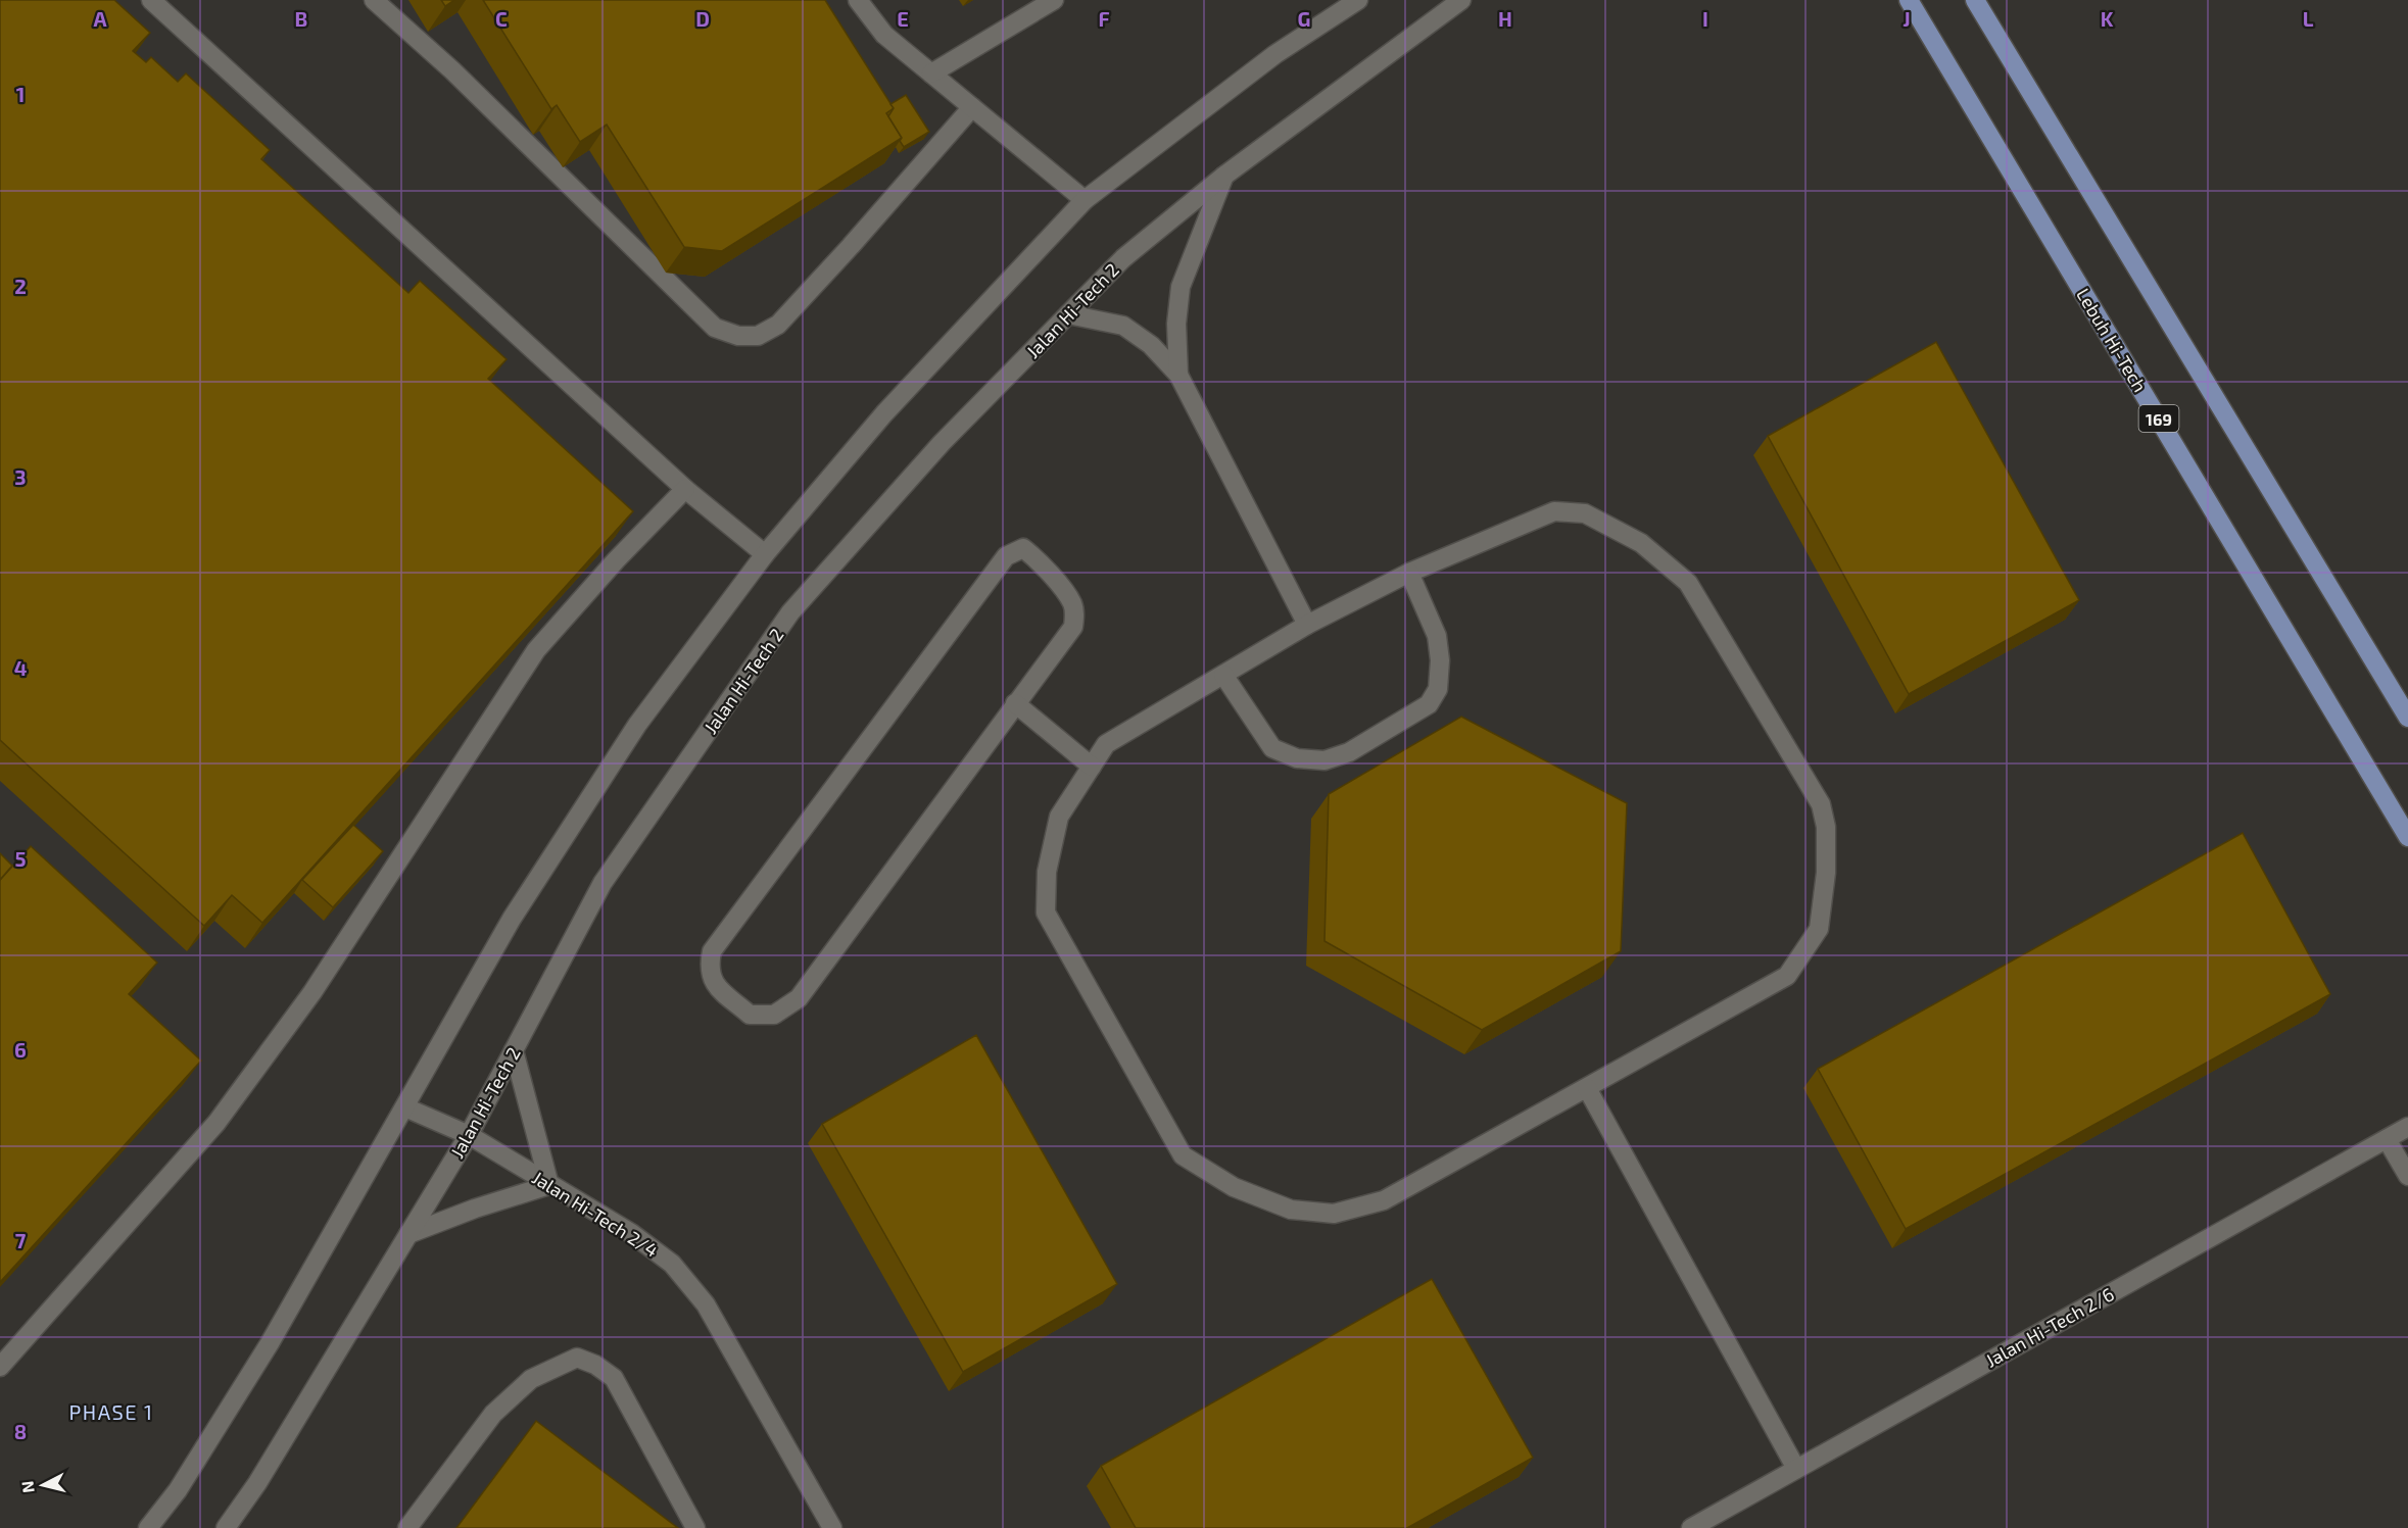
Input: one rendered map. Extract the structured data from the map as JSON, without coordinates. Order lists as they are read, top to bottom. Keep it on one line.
{"streets":{"main road":["Lebuh Hi-Tech","169"],"street":["Jalan Hi-Tech 2","Jalan Hi-Tech 2/4","Jalan Hi-Tech 2/6"]},"crossings":[["Jalan Hi-Tech 2","Jalan Hi-Tech 2/4"]],"districts":["PHASE 1"],"north":"left","grid":{"columns":["A","B","C","D","E","F","G","H","I","J","K","L"],"rows":["1","2","3","4","5","6","7","8"]}}
